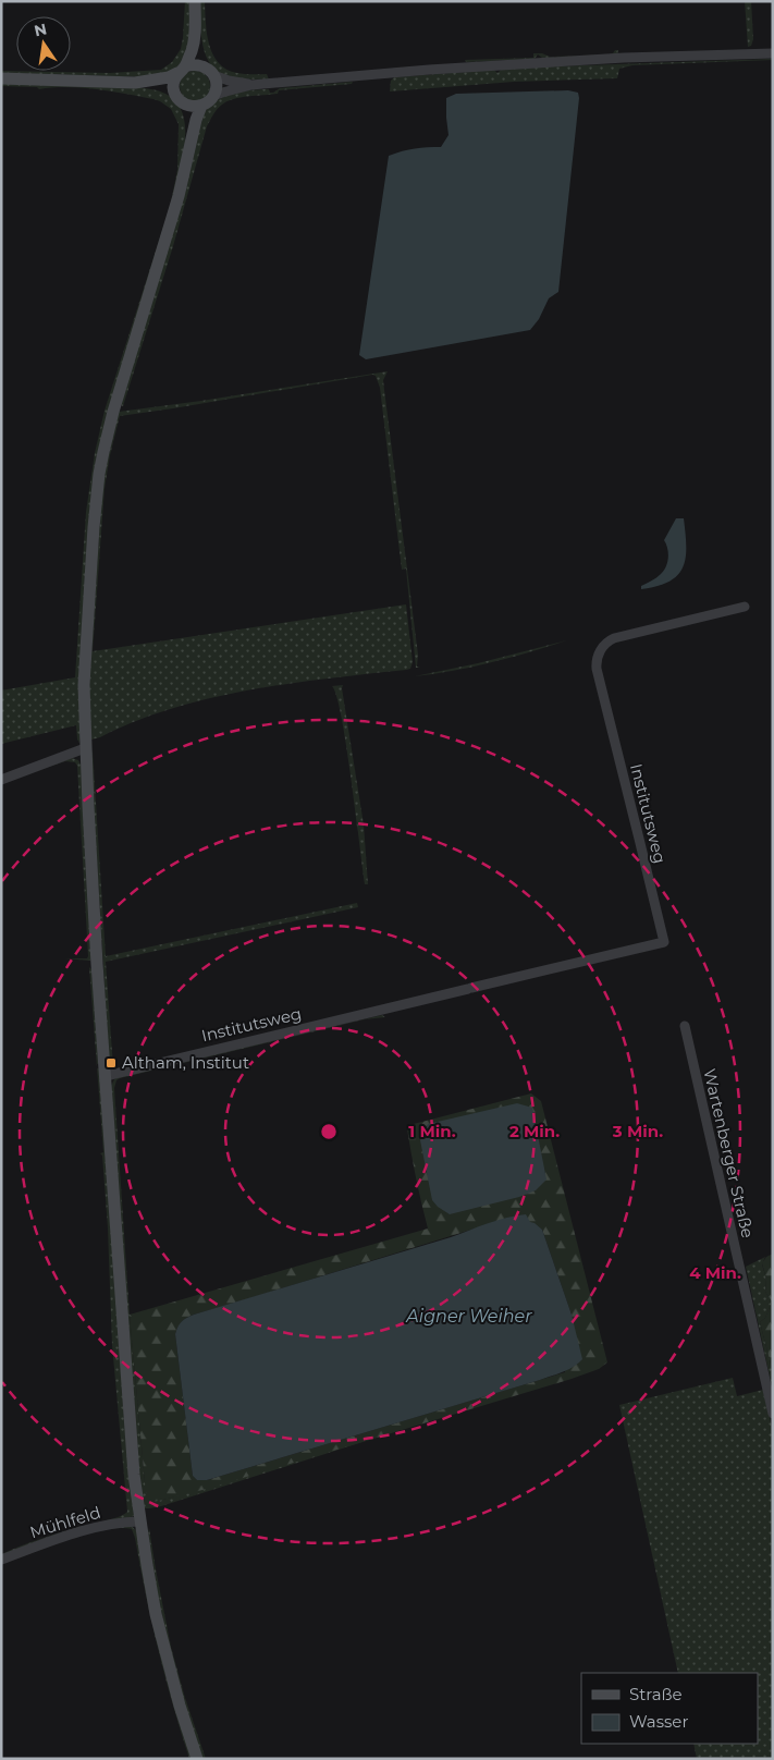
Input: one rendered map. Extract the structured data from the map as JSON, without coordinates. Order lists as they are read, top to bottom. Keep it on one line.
{"streets":{"street":["Institutsweg","Wartenberger Straße","Mühlfeld"]},"water":["Aigner Weiher"],"places":{"transit":["Altham, Institut"]},"legend":["Straße","Wasser"],"north":"top","rings":["1 Min.","2 Min.","3 Min.","4 Min."]}
